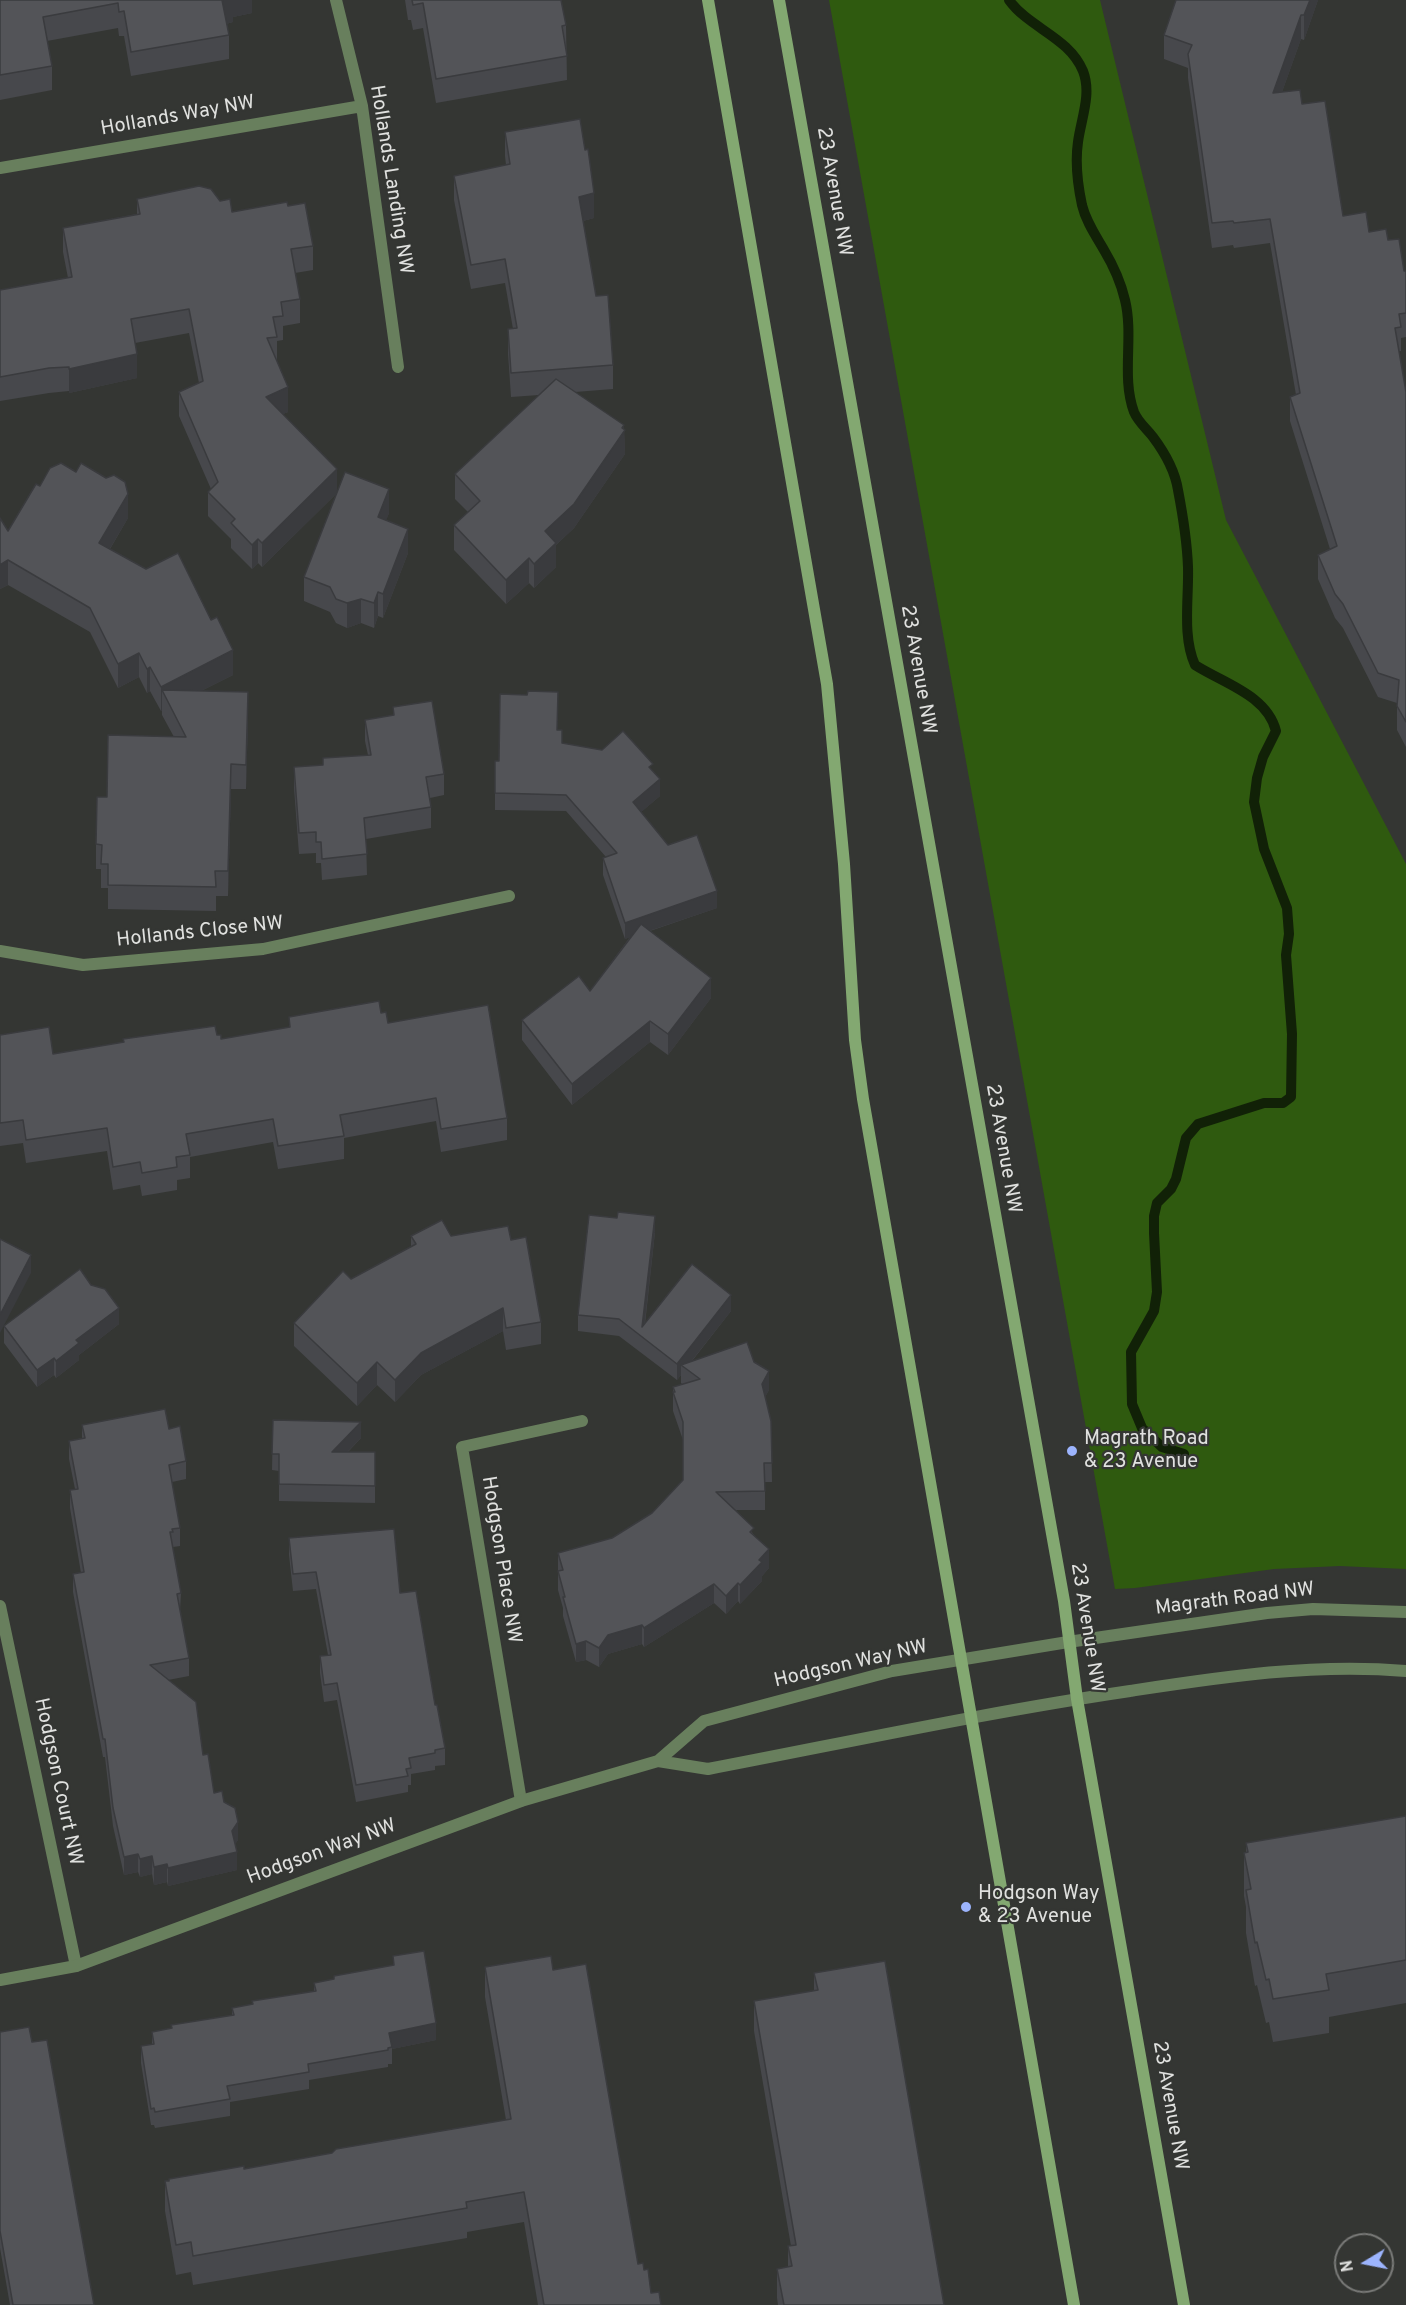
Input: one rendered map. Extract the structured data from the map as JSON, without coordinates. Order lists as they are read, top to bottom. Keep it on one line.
{"streets":{"main road":["23 Avenue NW"],"street":["Hollands Way NW","Hollands Landing NW","Hollands Close NW","Hodgson Place NW","Magrath Road NW","Hodgson Way NW","Hodgson Court NW"]},"crossings":[["Hollands Way NW","Hollands Landing NW"],["23 Avenue NW","Magrath Road NW"],["23 Avenue NW","Hodgson Way NW"],["Hodgson Place NW","Hodgson Way NW"],["Magrath Road NW","Hodgson Way NW"],["Hodgson Way NW","Hodgson Court NW"]],"places":["Magrath Road & 23 Avenue","Hodgson Way & 23 Avenue"],"north":"left"}
